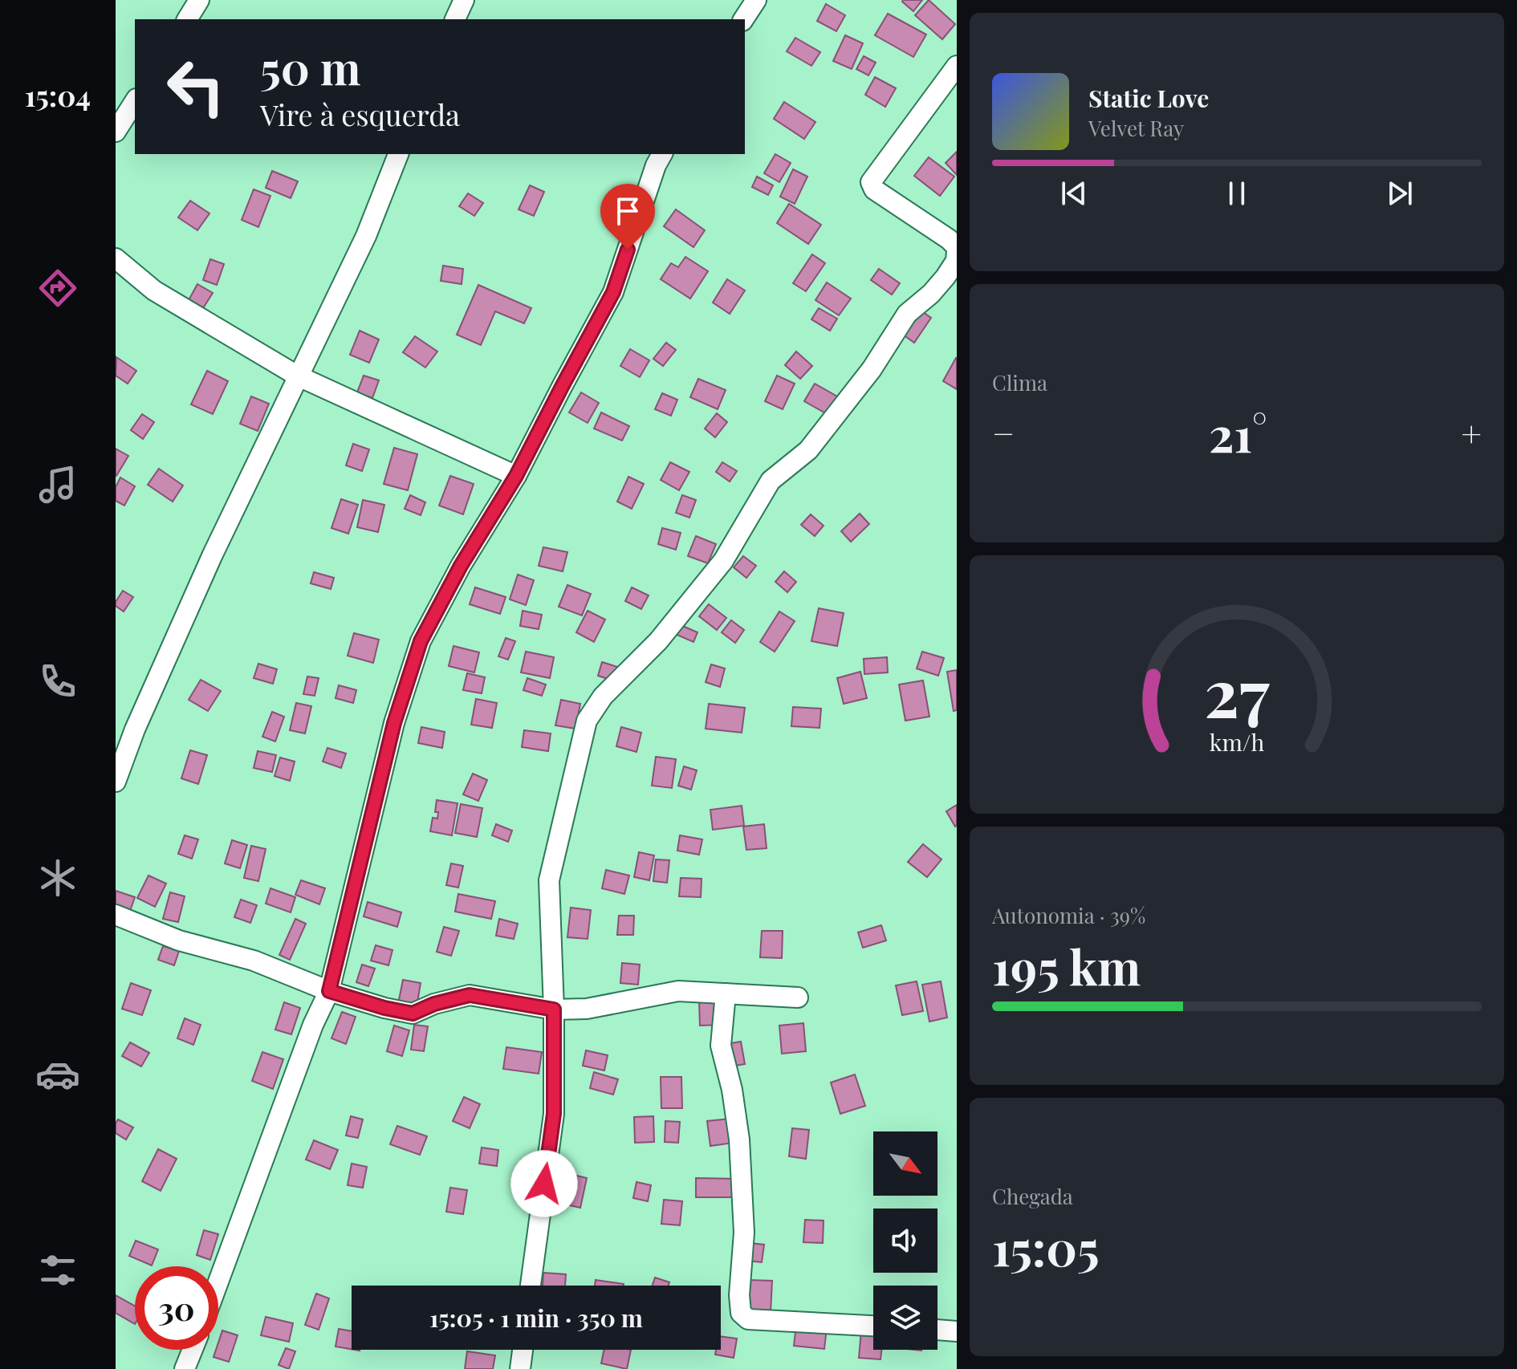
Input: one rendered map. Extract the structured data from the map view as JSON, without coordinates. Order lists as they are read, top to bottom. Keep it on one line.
{"north":"bottom right","page":{"tabs":"15:04","turn":["50 m","Vire à esquerda"],"song":["Static Love","Velvet Ray"],"tile":["Clima",["Autonomia · 39%","195 km"],["Chegada","15:05"]],"heat":["−","21°","+"],"limit":"30","trip":"15:05 · 1 min · 350 m","gauge":["27","km/h"]}}
